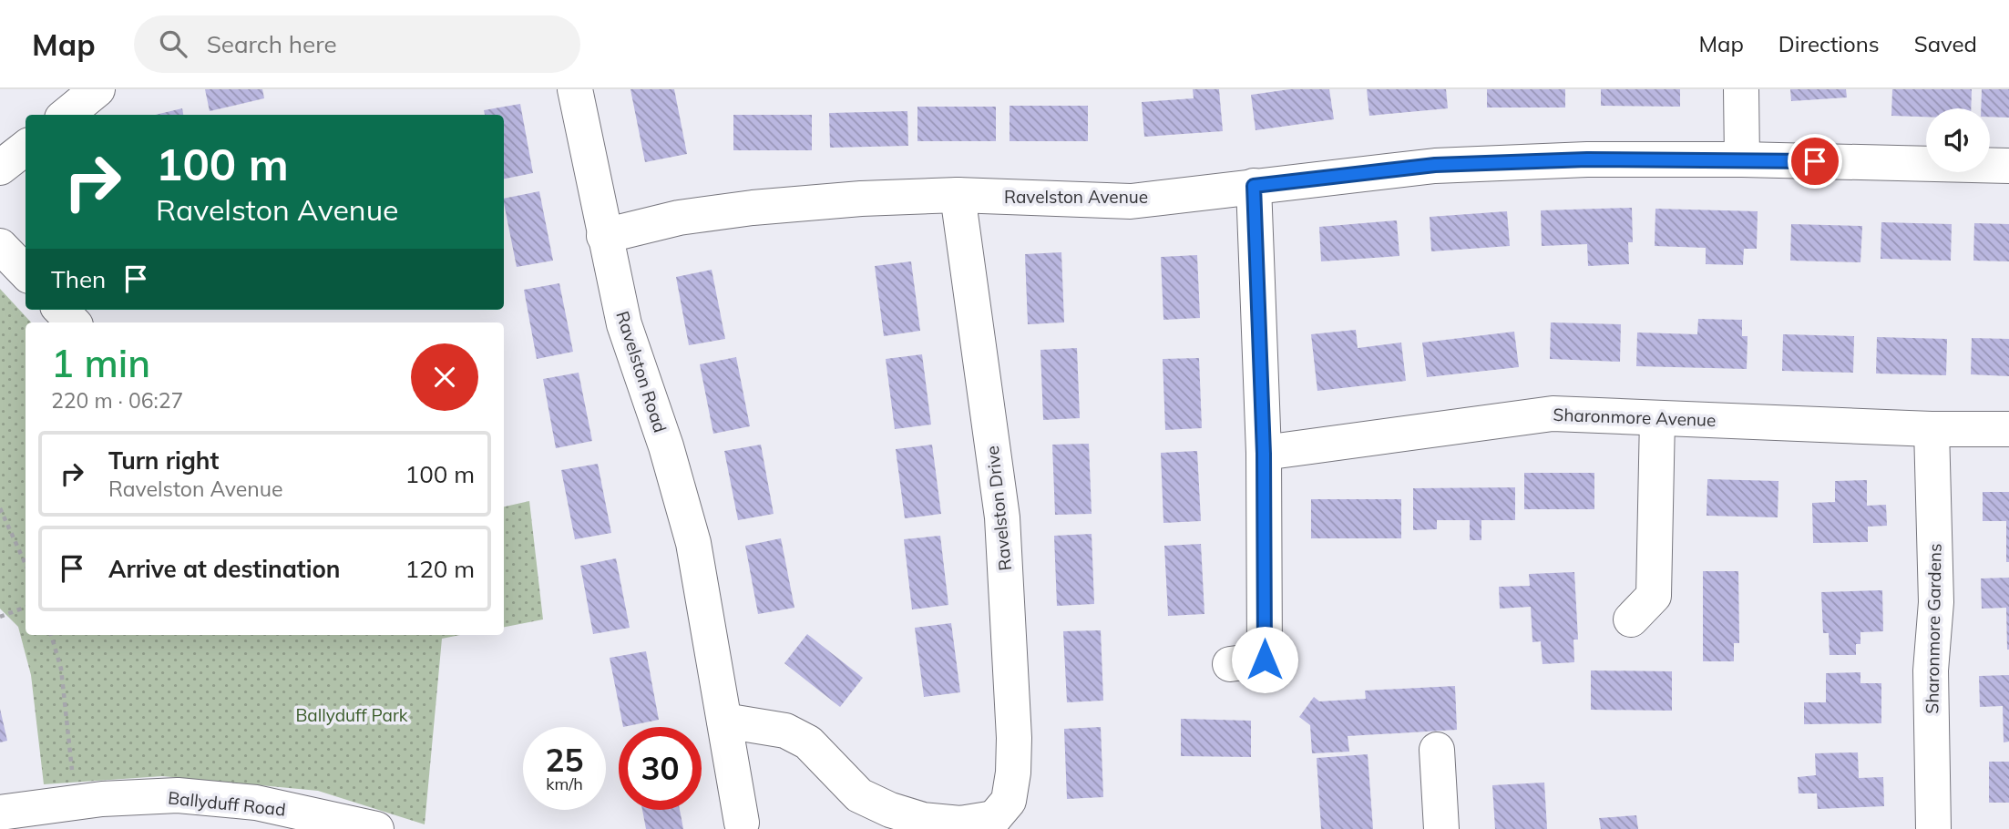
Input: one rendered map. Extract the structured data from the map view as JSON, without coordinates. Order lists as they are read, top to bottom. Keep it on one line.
{"streets":{"street":["Ravelston Avenue","Ravelston Road","Sharonmore Avenue","Ravelston Drive","Sharonmore Gardens","Ballyduff Road"]},"crossings":[["Ravelston Avenue","Ravelston Road"],["Ravelston Avenue","Ravelston Drive"],["Sharonmore Avenue","Sharonmore Gardens"]],"parks":["Ballyduff Park"],"page":{"header":"Map","search":"Search here","nav":["Map","Directions","Saved"],"turn":["100 m","Ravelston Avenue"],"then":"Then","heading":["1 min","220 m · 06:27"],"list":[{"name":"Turn right","note":"Ravelston Avenue","value":"100 m"},{"name":"Arrive at destination","value":"120 m"}],"speed":"25 km/h","limit":"30"}}
